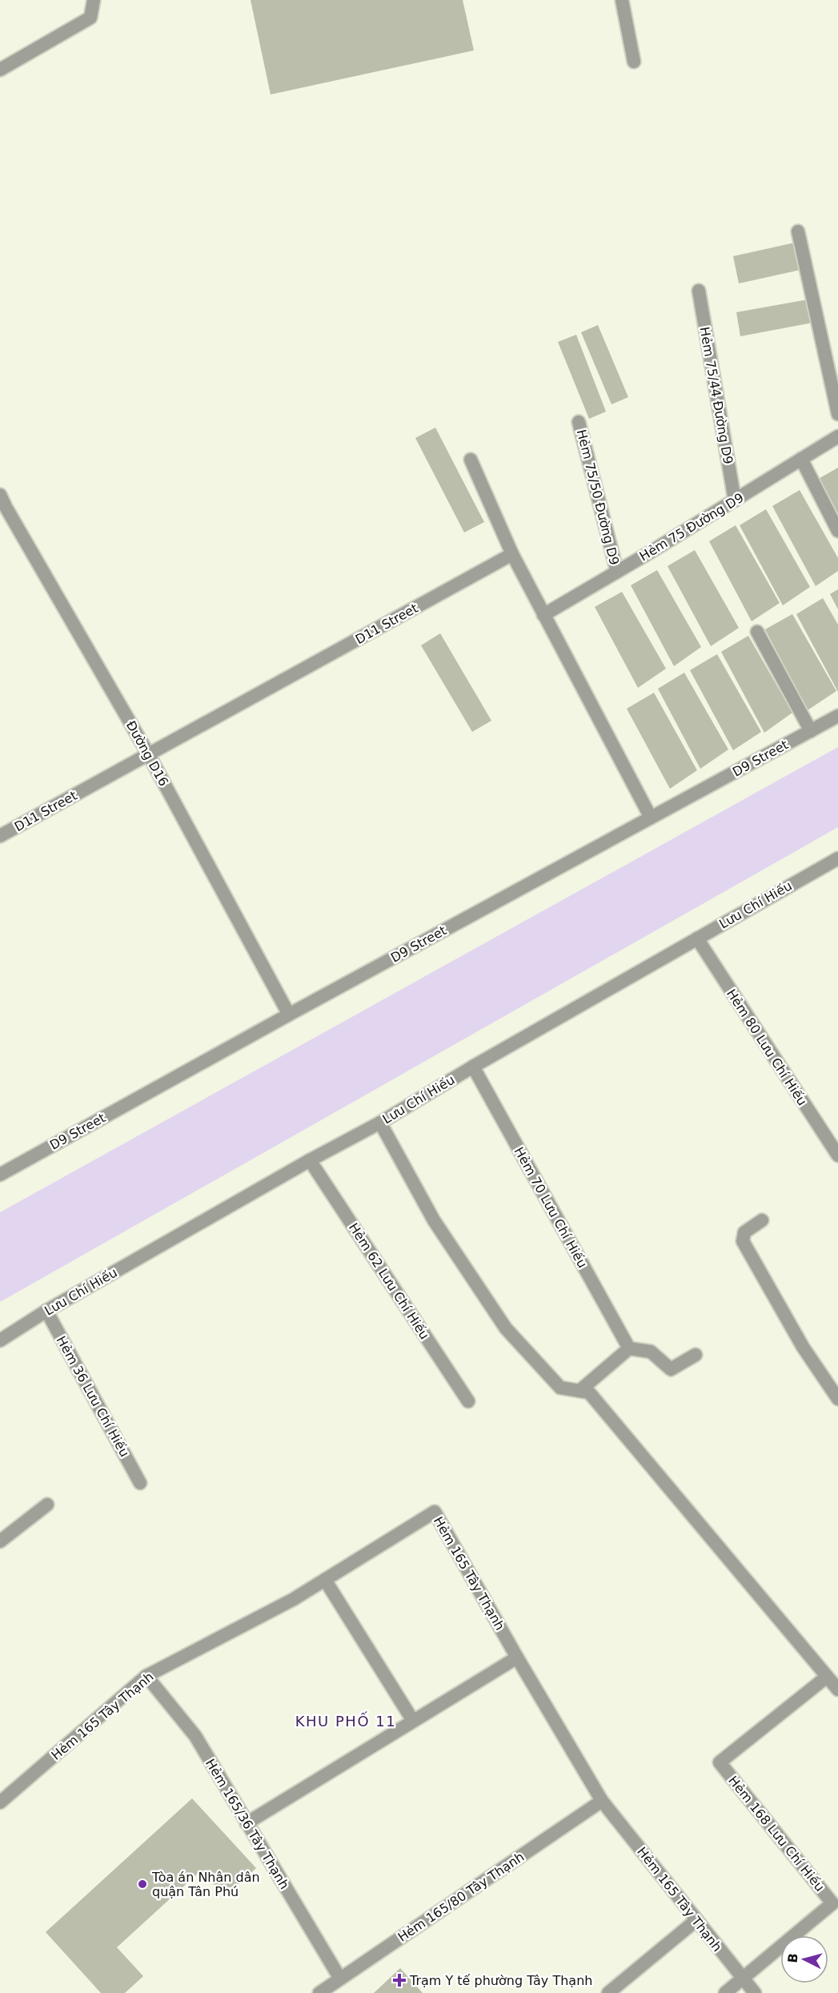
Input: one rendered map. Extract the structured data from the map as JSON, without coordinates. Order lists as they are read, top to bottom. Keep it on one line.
{"streets":{"street":["Hẻm 75/44 Đường D9","Hẻm 75/50 Đường D9","Hẻm 75 Đường D9","D11 Street","Đường D16","D9 Street","Lưu Chí Hiếu","Hẻm 80 Lưu Chí Hiếu","Hẻm 70 Lưu Chí Hiếu","Hẻm 62 Lưu Chí Hiếu","Hẻm 36 Lưu Chí Hiếu","Hẻm 165 Tây Thạnh","Hẻm 165/36 Tây Thạnh","Hẻm 168 Lưu Chí Hiếu","Hẻm 165/80 Tây Thạnh"]},"crossings":[["Hẻm 75/44 Đường D9","Hẻm 75 Đường D9"],["Hẻm 75/50 Đường D9","Hẻm 75 Đường D9"],["D11 Street","Đường D16"],["Đường D16","D9 Street"],["Lưu Chí Hiếu","Hẻm 80 Lưu Chí Hiếu"],["Lưu Chí Hiếu","Hẻm 70 Lưu Chí Hiếu"],["Lưu Chí Hiếu","Hẻm 62 Lưu Chí Hiếu"],["Lưu Chí Hiếu","Hẻm 36 Lưu Chí Hiếu"],["Hẻm 165 Tây Thạnh","Hẻm 165/36 Tây Thạnh"],["Hẻm 165 Tây Thạnh","Hẻm 168 Lưu Chí Hiếu"],["Hẻm 165 Tây Thạnh","Hẻm 165/80 Tây Thạnh"],["Hẻm 165/36 Tây Thạnh","Hẻm 165/80 Tây Thạnh"]],"districts":["KHU PHỐ 11"],"places":{"other":["Tòa án Nhân dân quận Tân Phú"],"health":["Trạm Y tế phường Tây Thạnh"]},"north":"left"}
